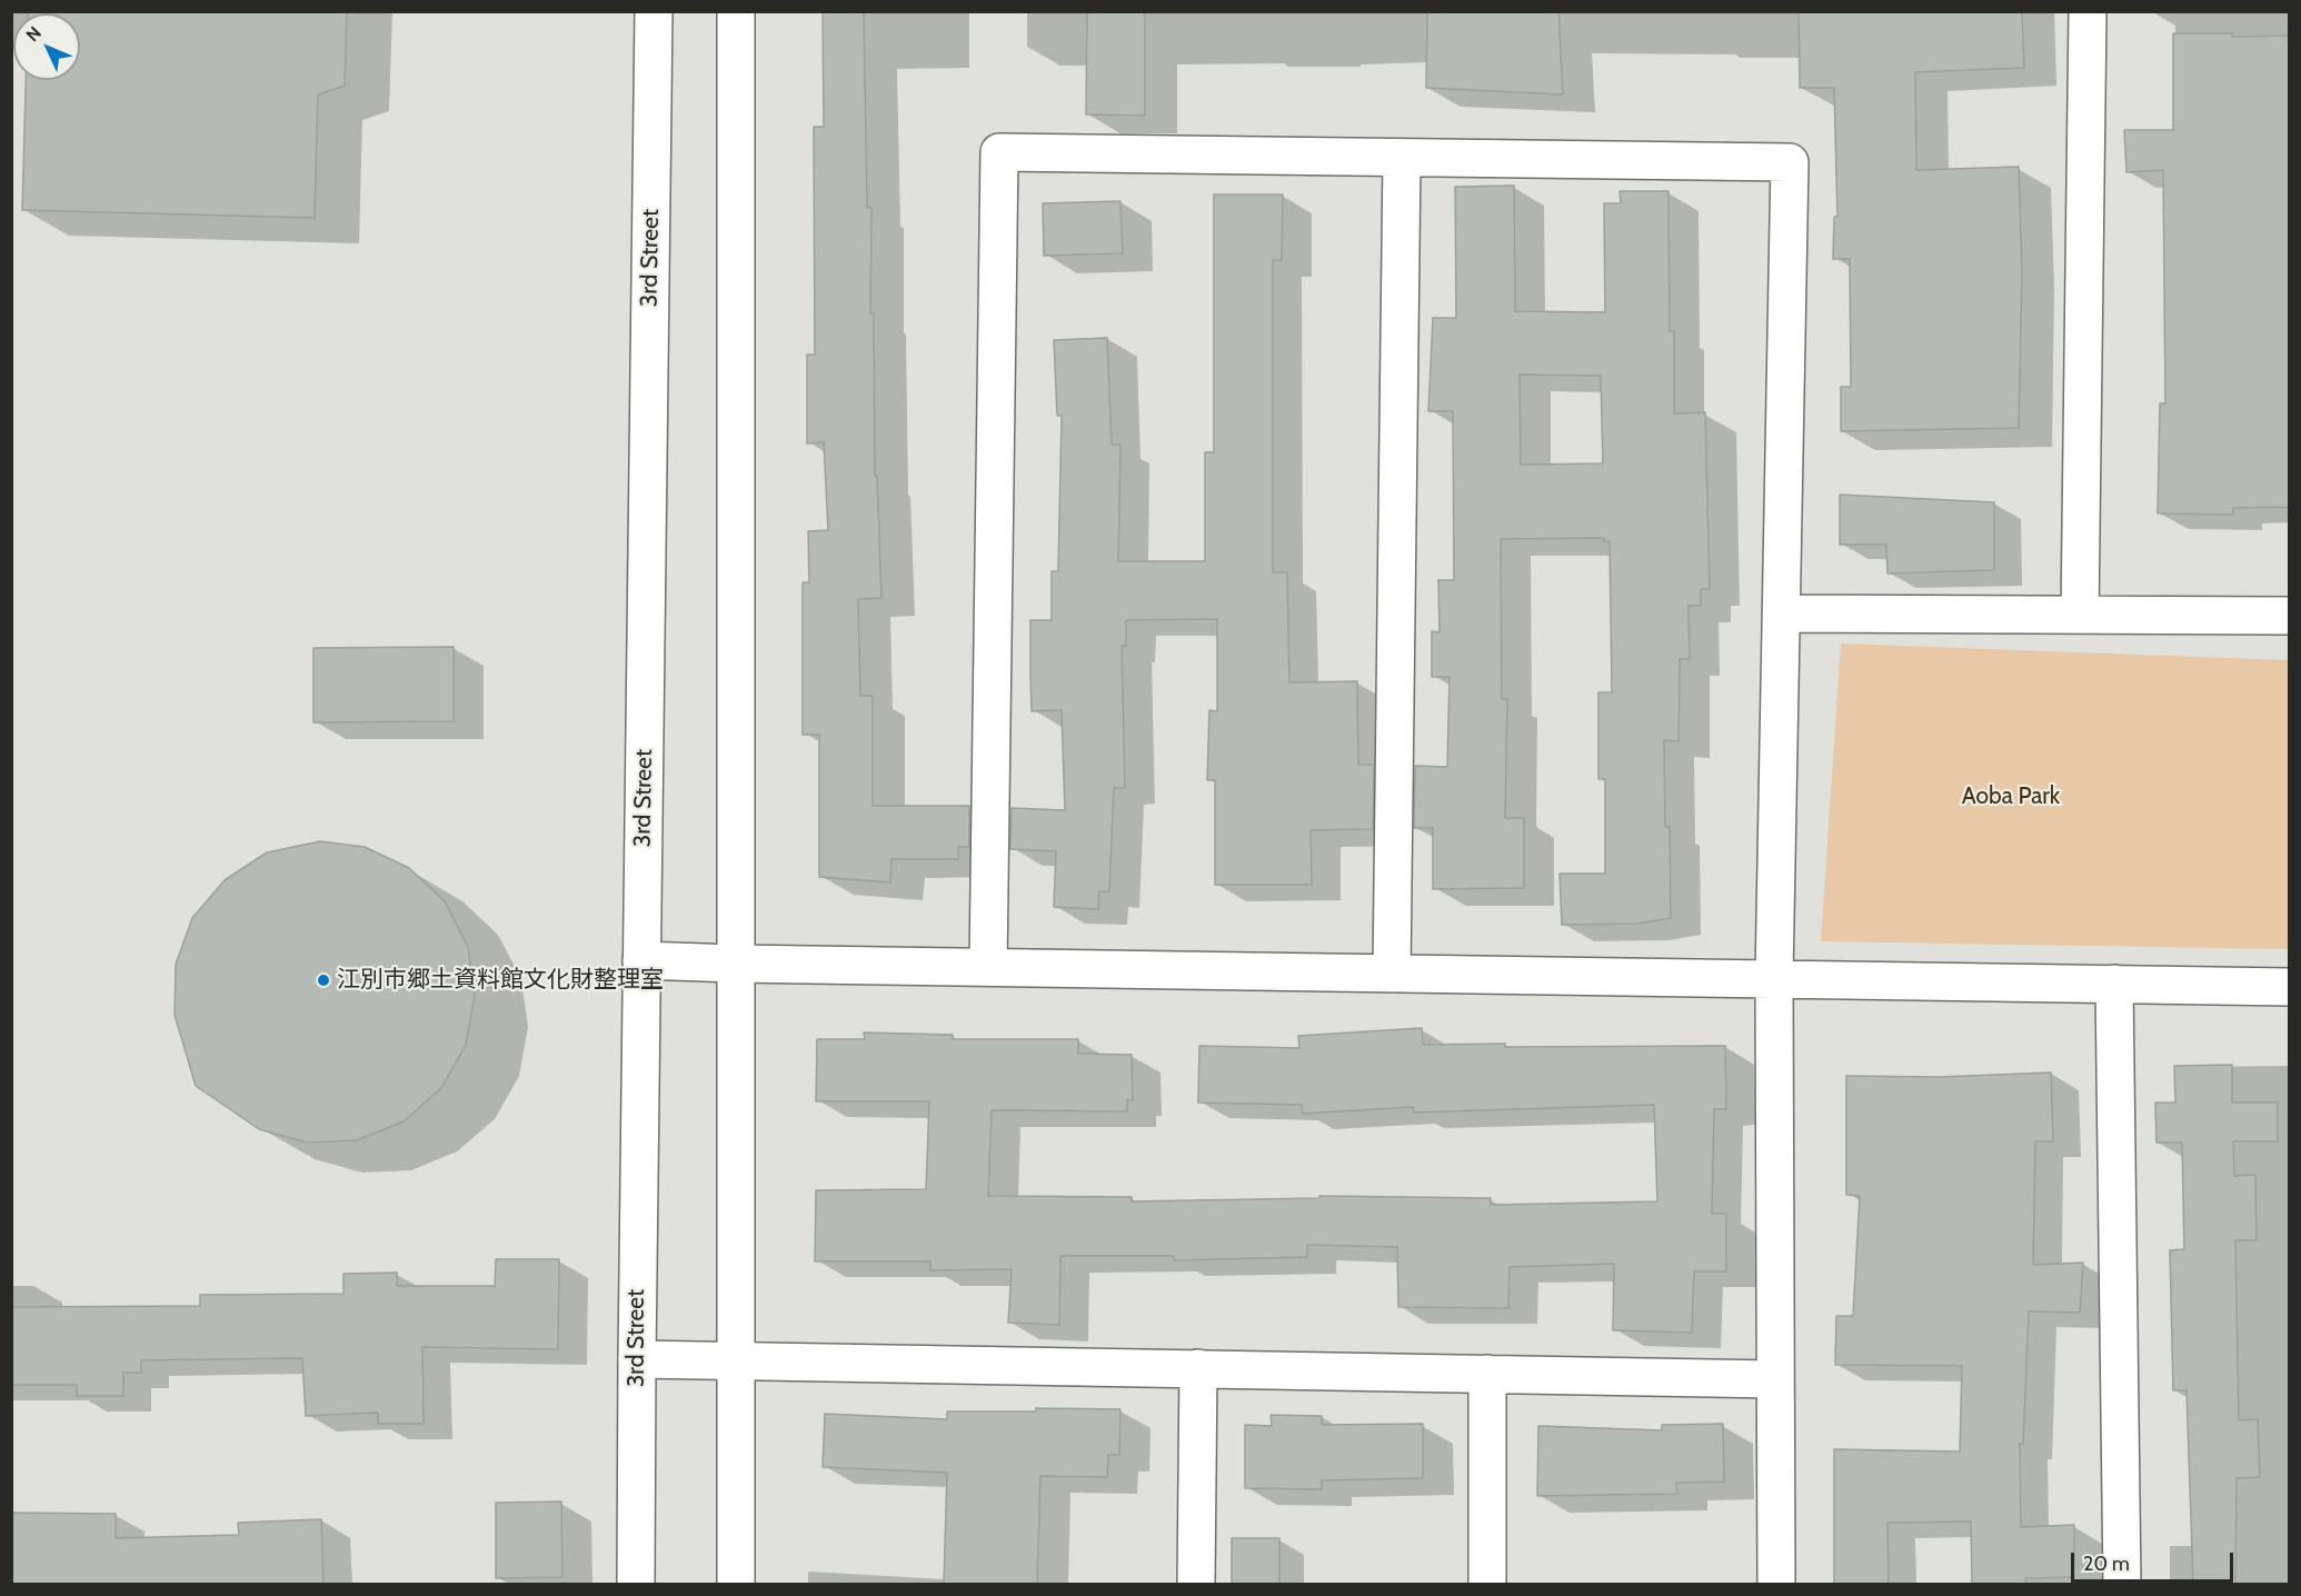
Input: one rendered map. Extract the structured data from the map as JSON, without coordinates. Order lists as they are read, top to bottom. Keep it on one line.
{"streets":{"street":["3rd Street"]},"parks":["Aoba Park"],"places":["江別市郷土資料館文化財整理室"],"scale_bar":"20 m","north":"top left"}
